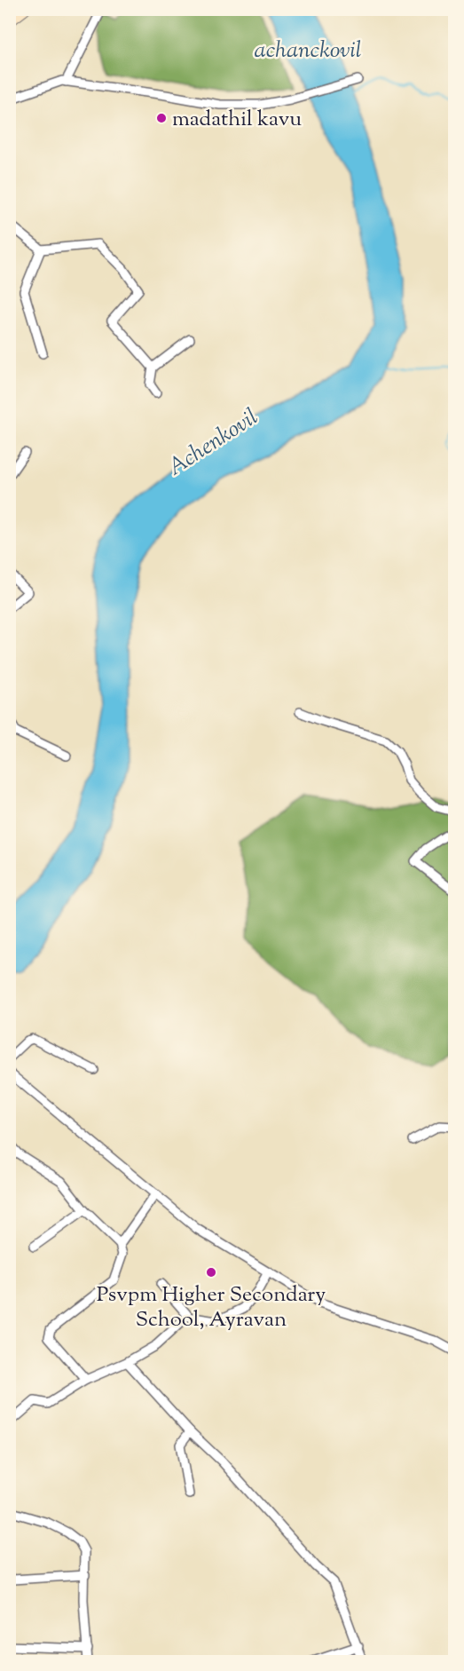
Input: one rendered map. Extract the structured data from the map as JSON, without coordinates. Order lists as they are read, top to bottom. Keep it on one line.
{"water":["achanckovil","Achenkovil"],"places":["madathil kavu","Psvpm Higher Secondary School, Ayravan"]}
